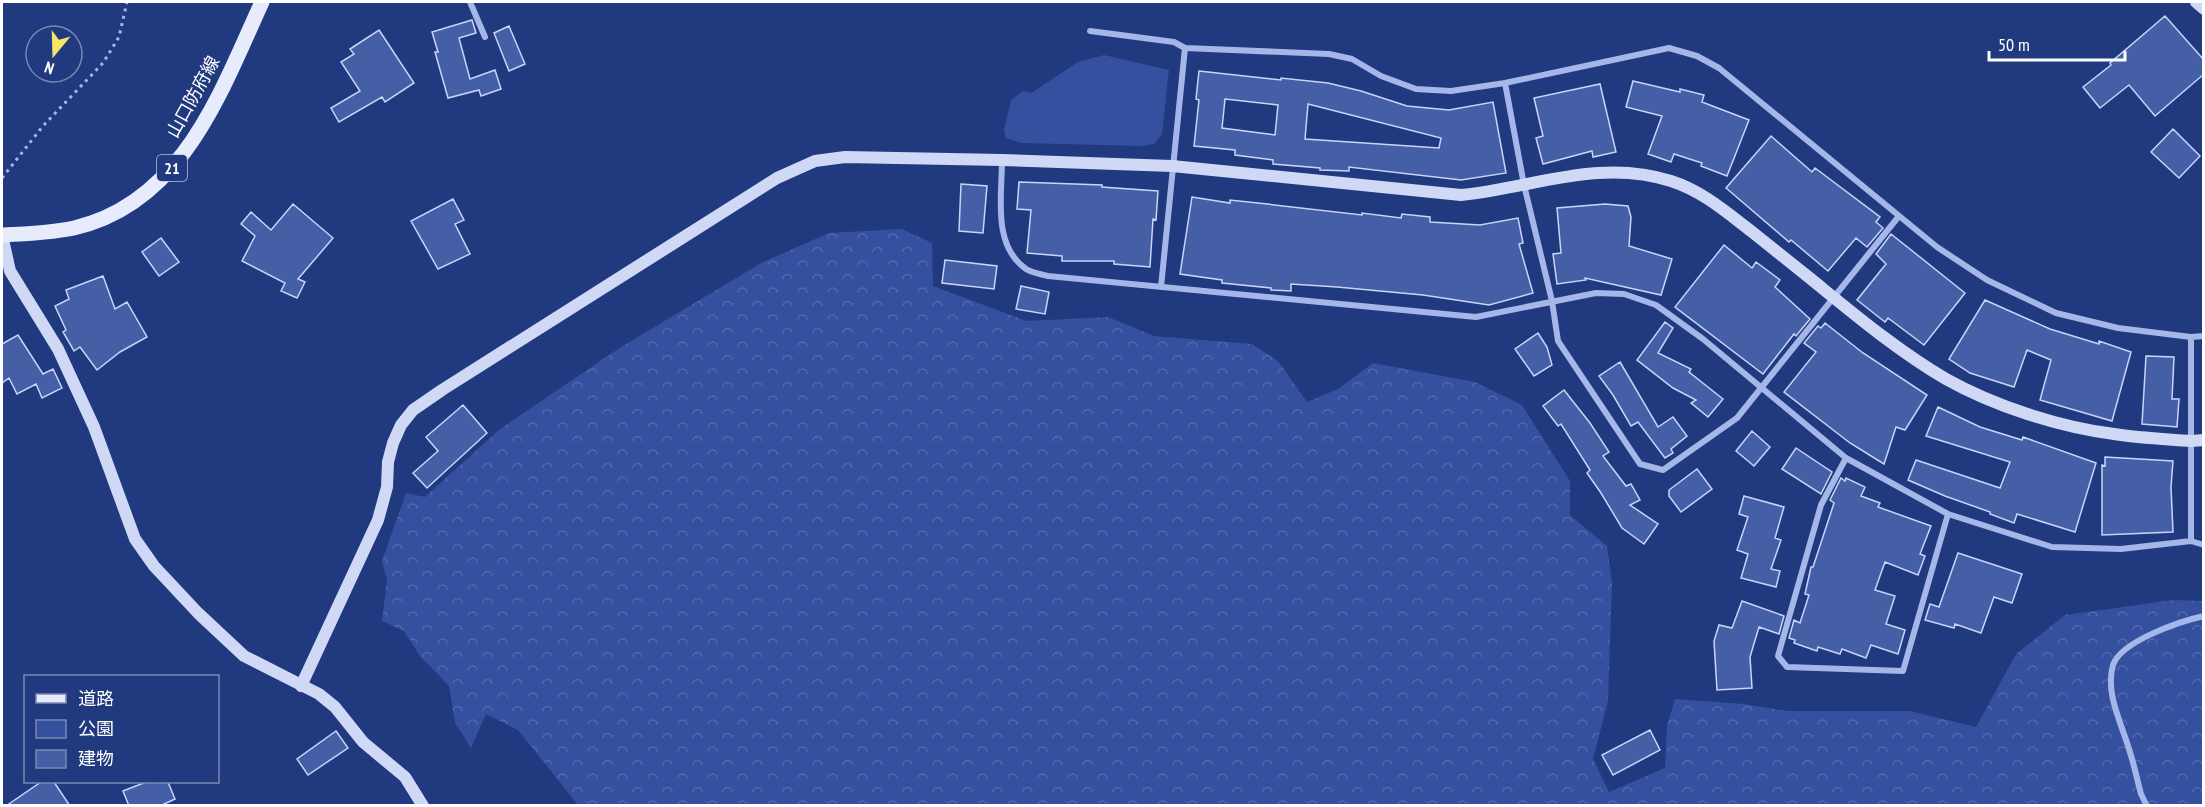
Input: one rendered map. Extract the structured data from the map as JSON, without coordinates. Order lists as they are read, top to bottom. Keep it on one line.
{"streets":{"main road":["山口防府線","21"]},"legend":["道路","公園","建物"],"scale_bar":"50 m","north":"bottom"}
